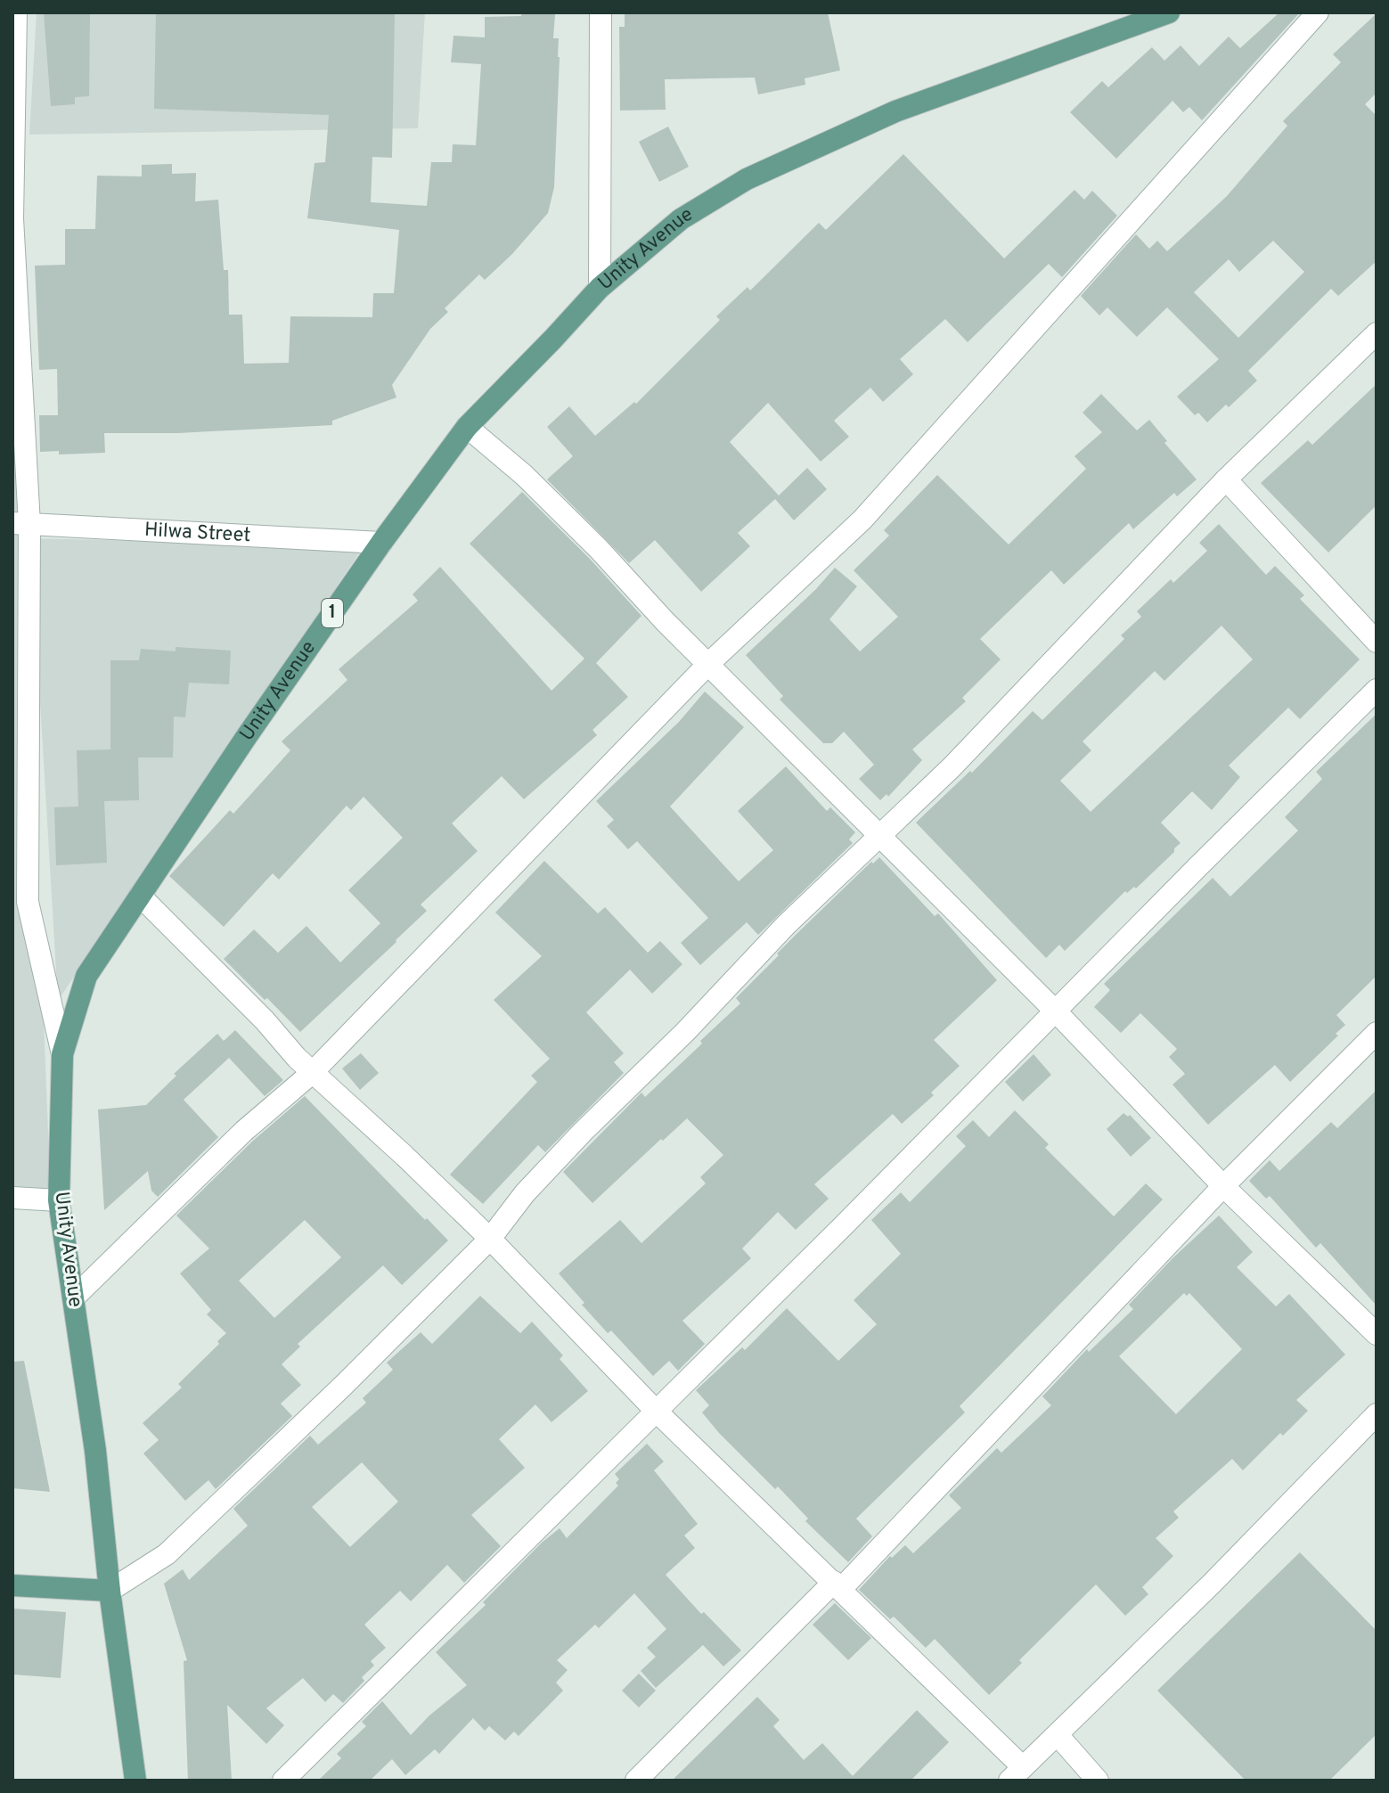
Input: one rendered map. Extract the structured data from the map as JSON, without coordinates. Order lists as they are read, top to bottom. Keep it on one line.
{"streets":{"main road":["Unity Avenue","1"],"street":["Hilwa Street"]},"crossings":[["Unity Avenue","Hilwa Street"]]}
